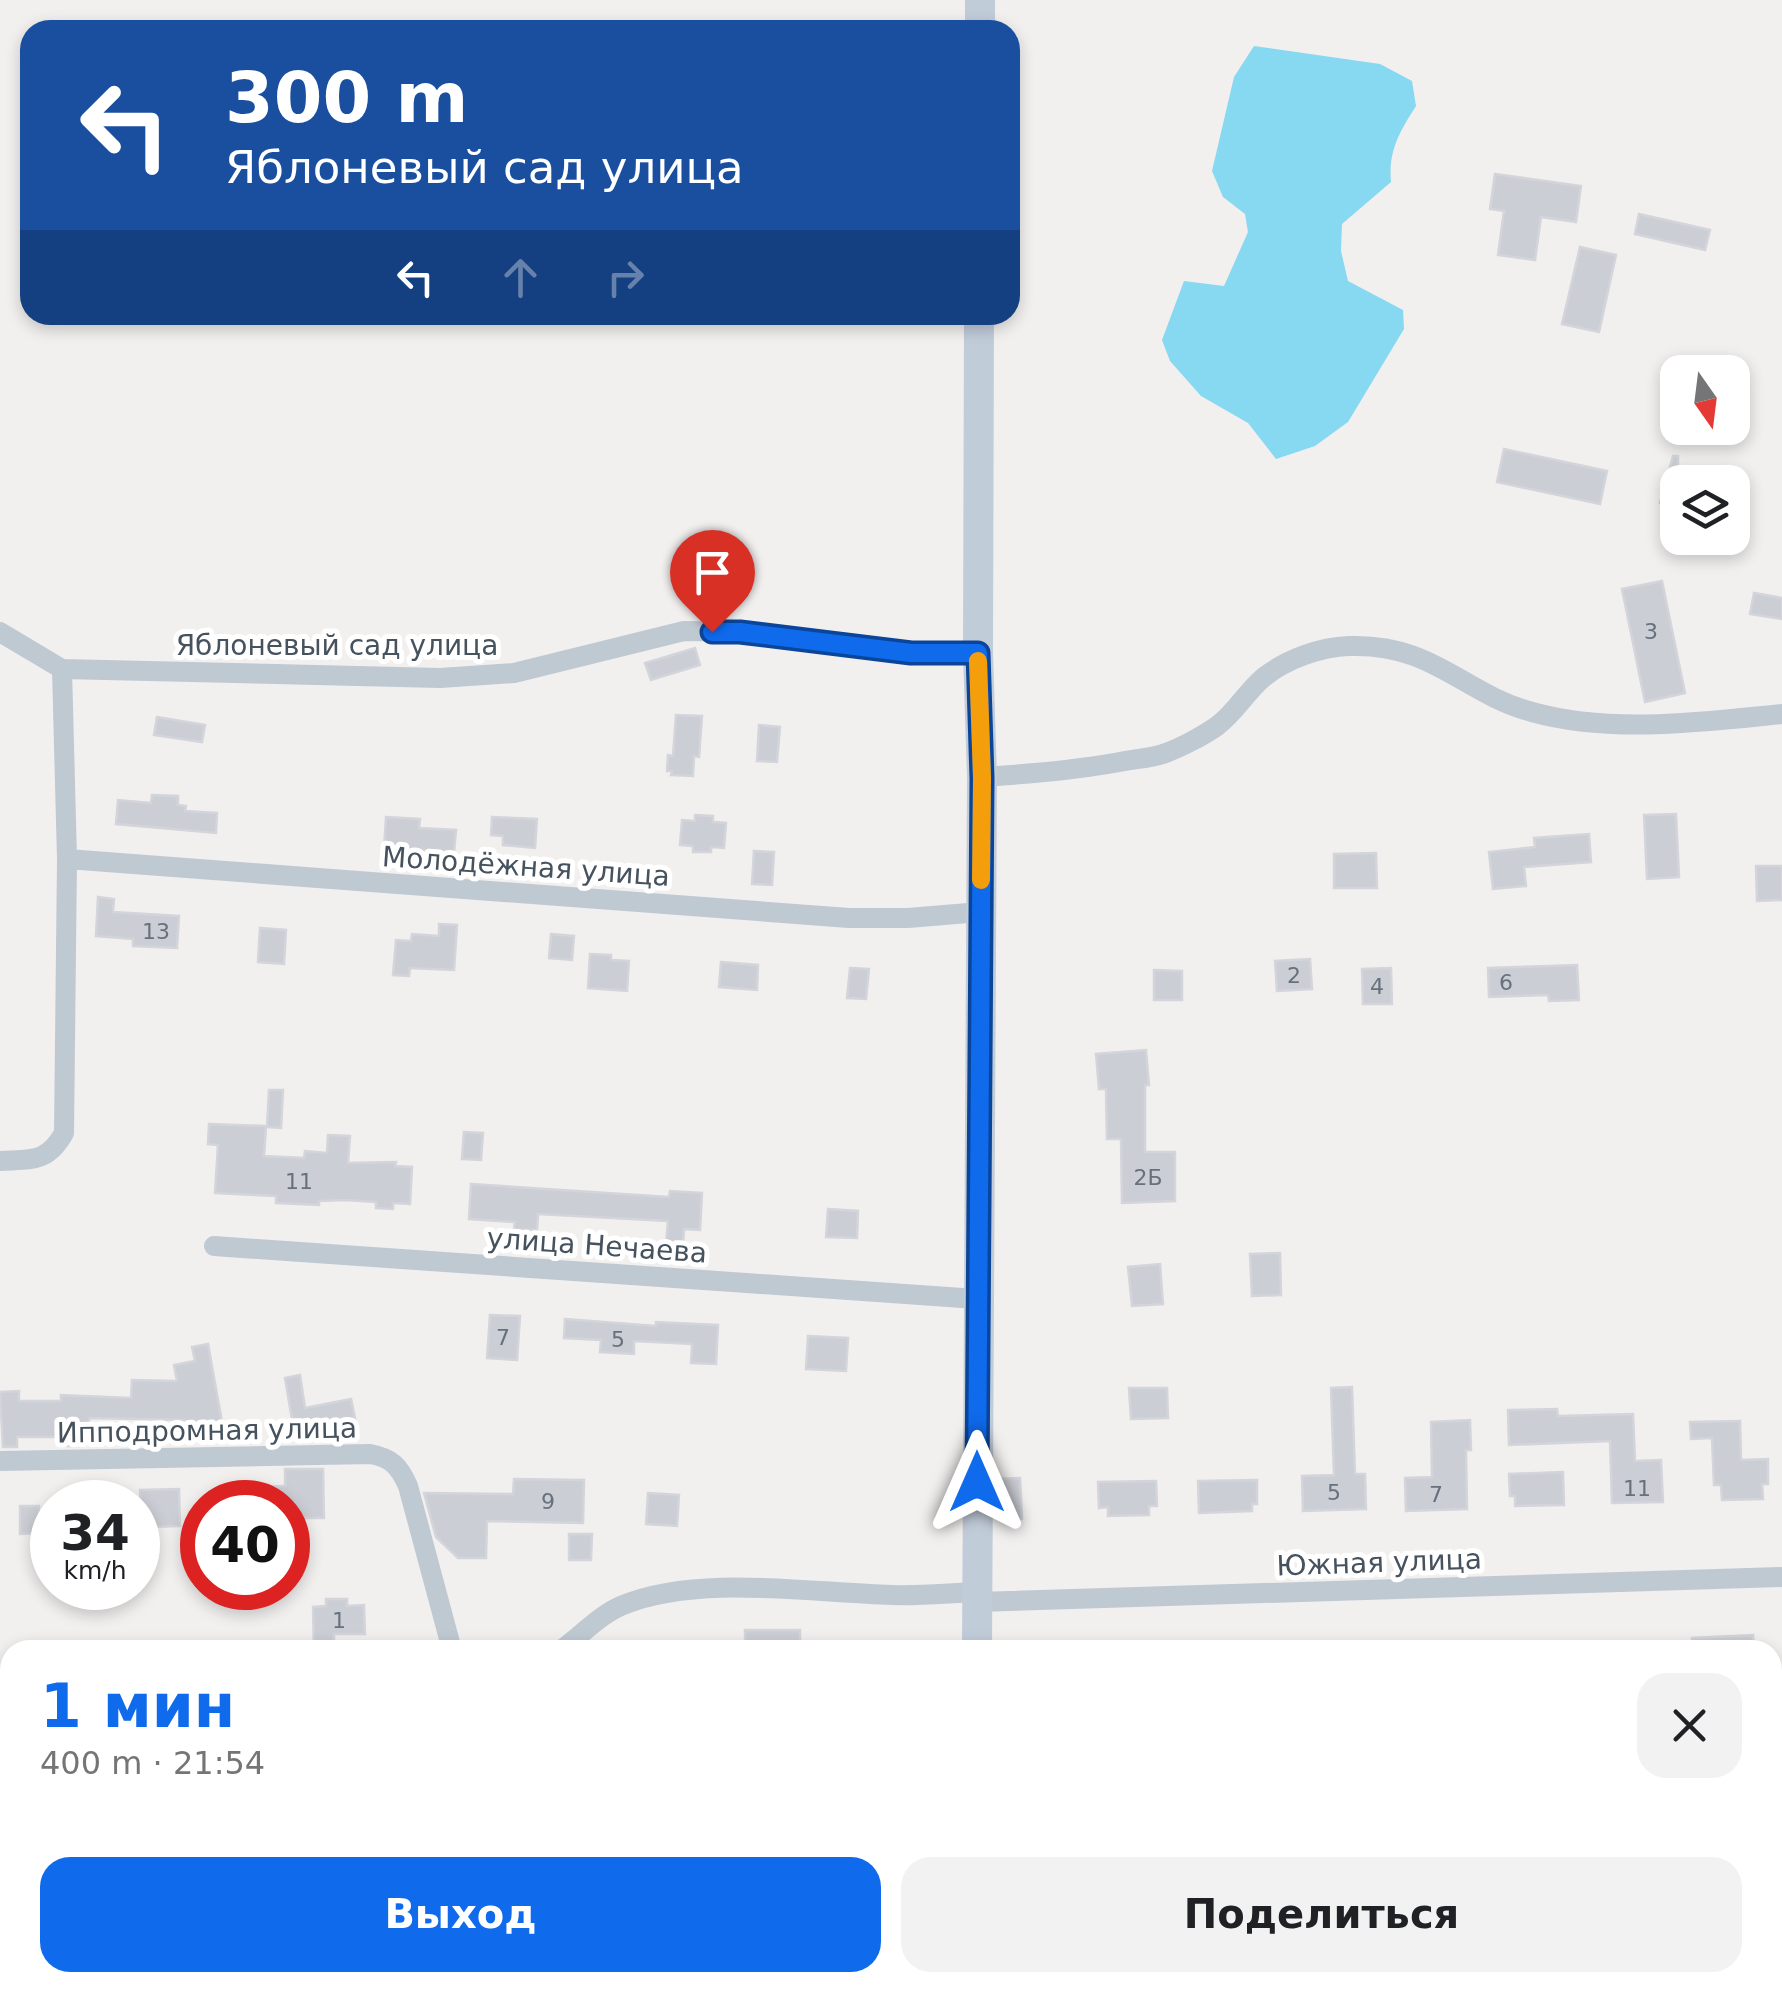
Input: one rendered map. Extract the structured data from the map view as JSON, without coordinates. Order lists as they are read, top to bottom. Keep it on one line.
{"streets":{"street":["Яблоневый сад улица","Молодёжная улица","улица Нечаева","Ипподромная улица","Южная улица"]},"house_numbers":["3","13","2","6","4","2Б","11","7","5","11","5","7","9","1"],"north":"bottom","page":{"turn":["300 m","Яблоневый сад улица"],"speed":"34 km/h","limit":"40","heading":["1 мин","400 m · 21:54"],"buttons":["Выход","Поделиться"]}}
